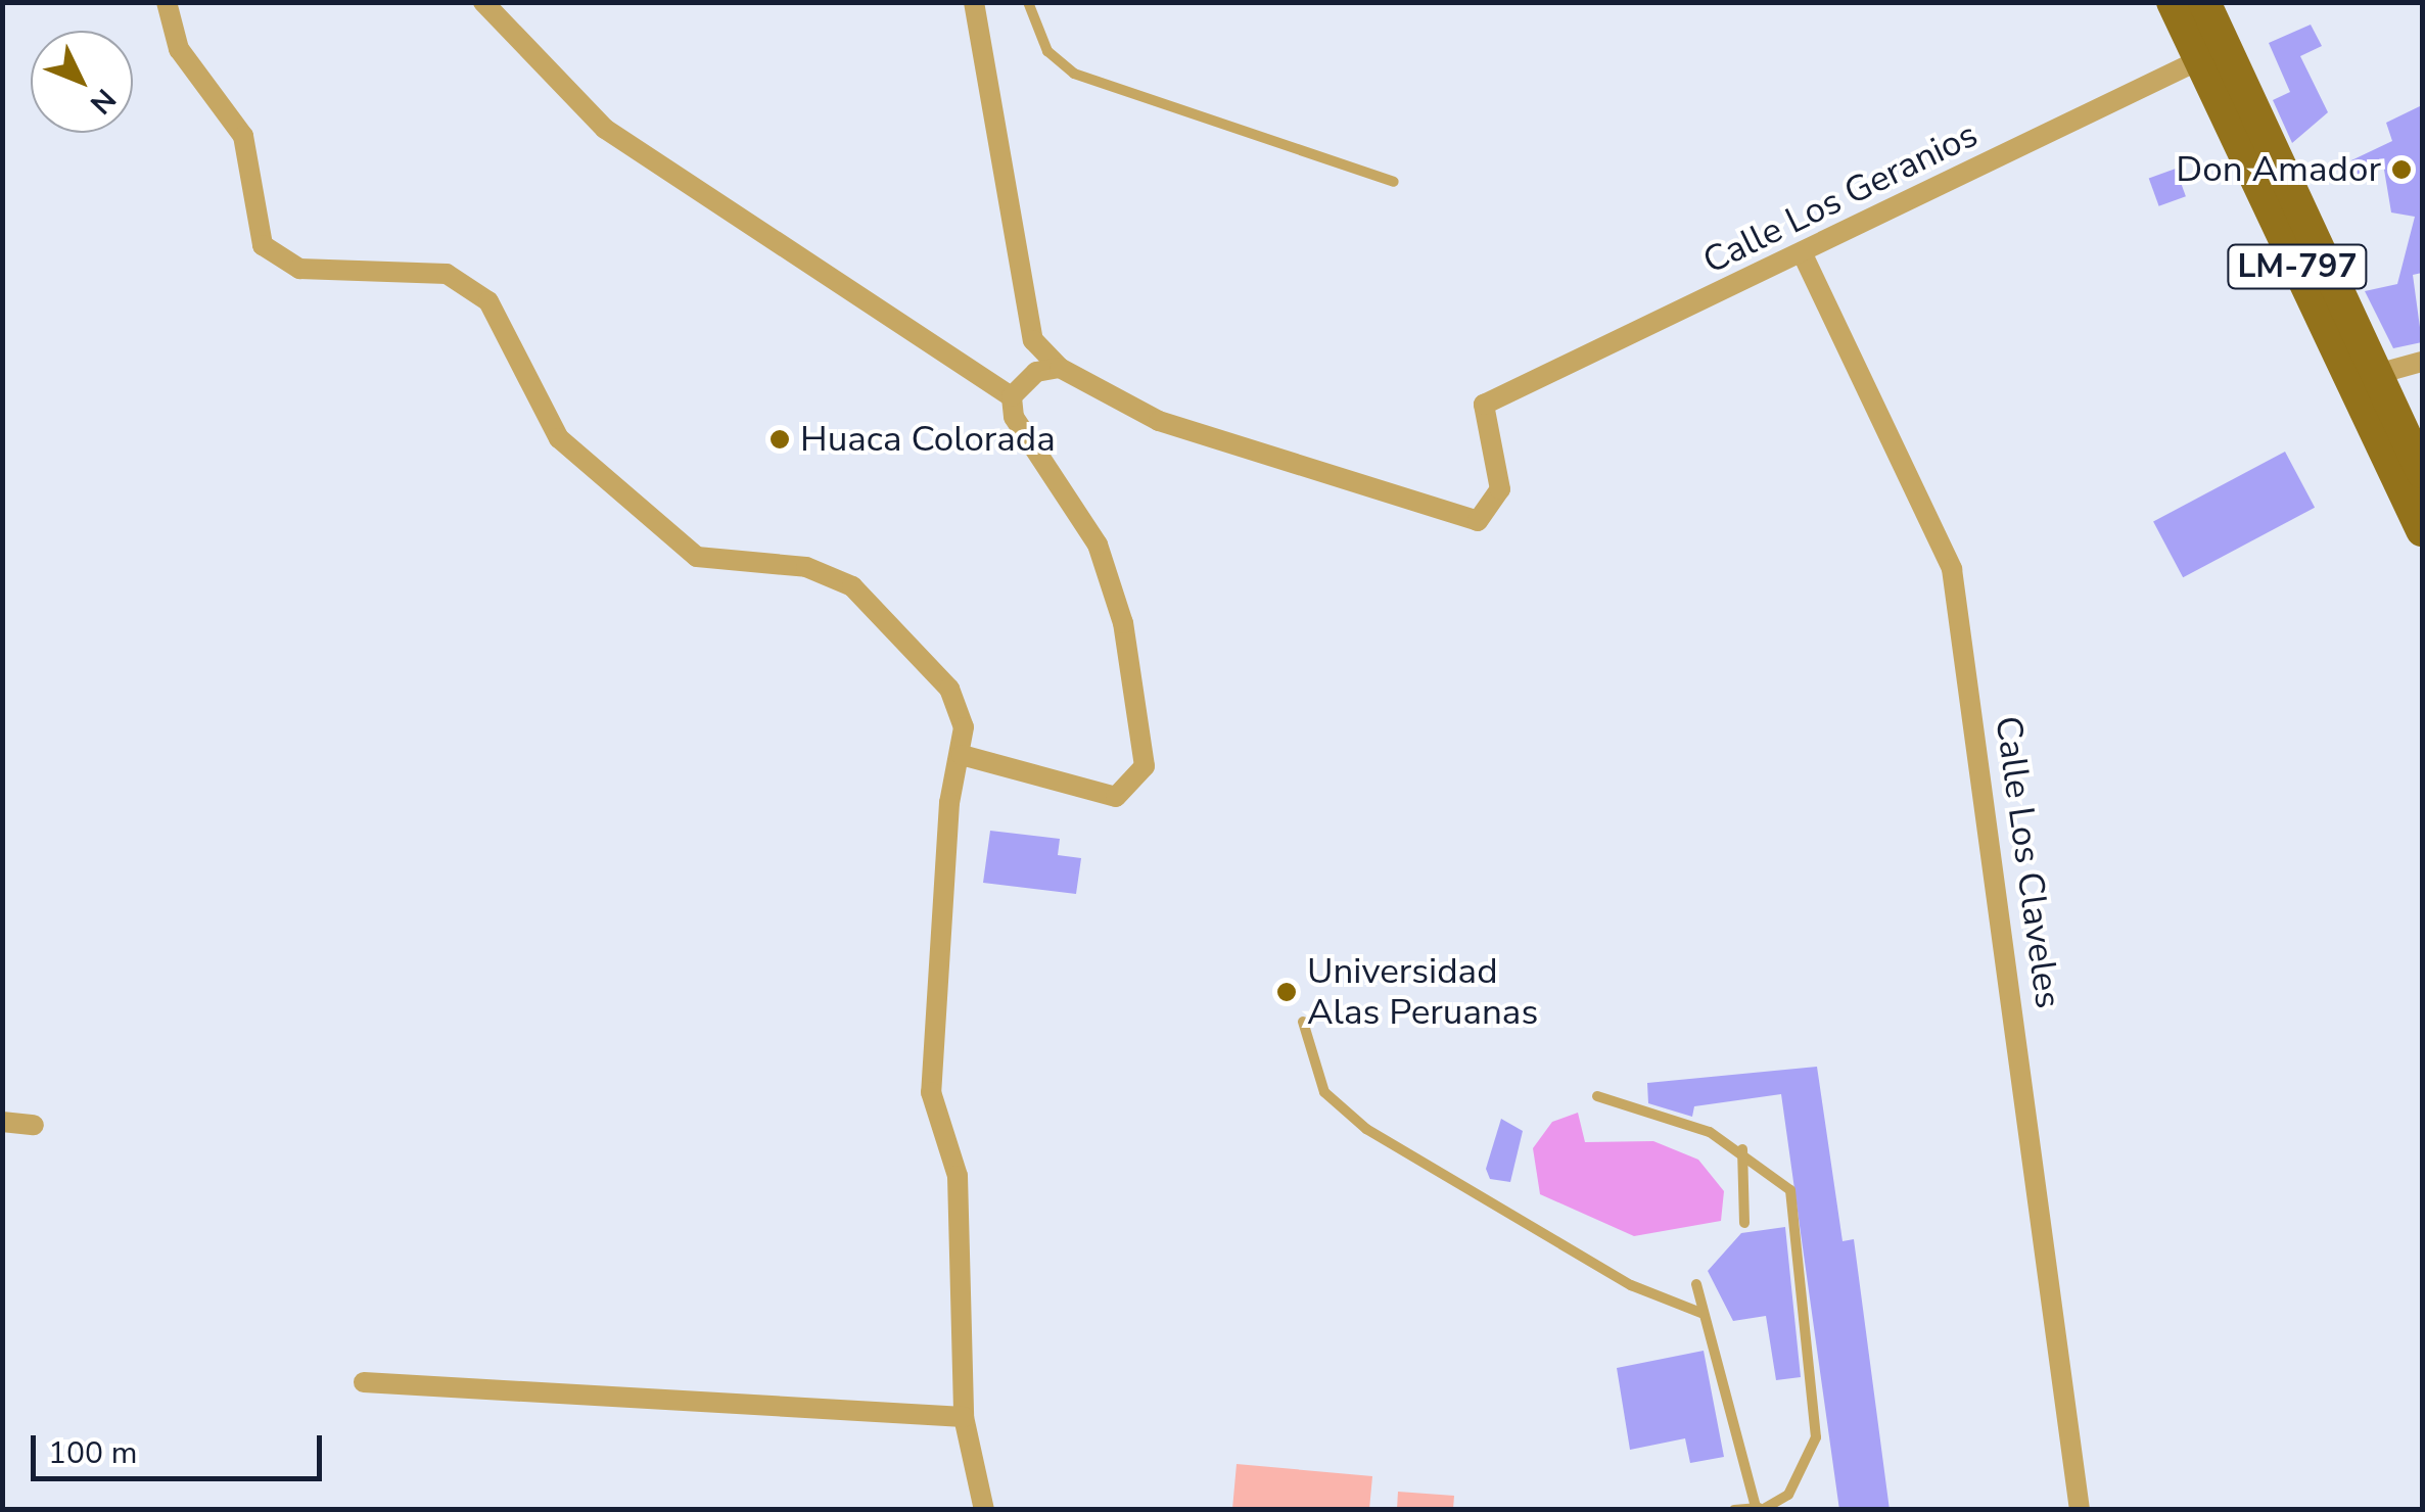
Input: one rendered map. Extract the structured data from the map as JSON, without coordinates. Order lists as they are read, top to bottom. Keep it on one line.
{"streets":{"main road":["LM-797"],"street":["Calle Los Geranios","Calle Los Claveles"]},"crossings":[["Calle Los Geranios","LM-797"],["Calle Los Geranios","Calle Los Claveles"]],"places":["Don Amador","Huaca Colorada","Universidad Alas Peruanas"],"scale_bar":"100 m","north":"bottom right"}
